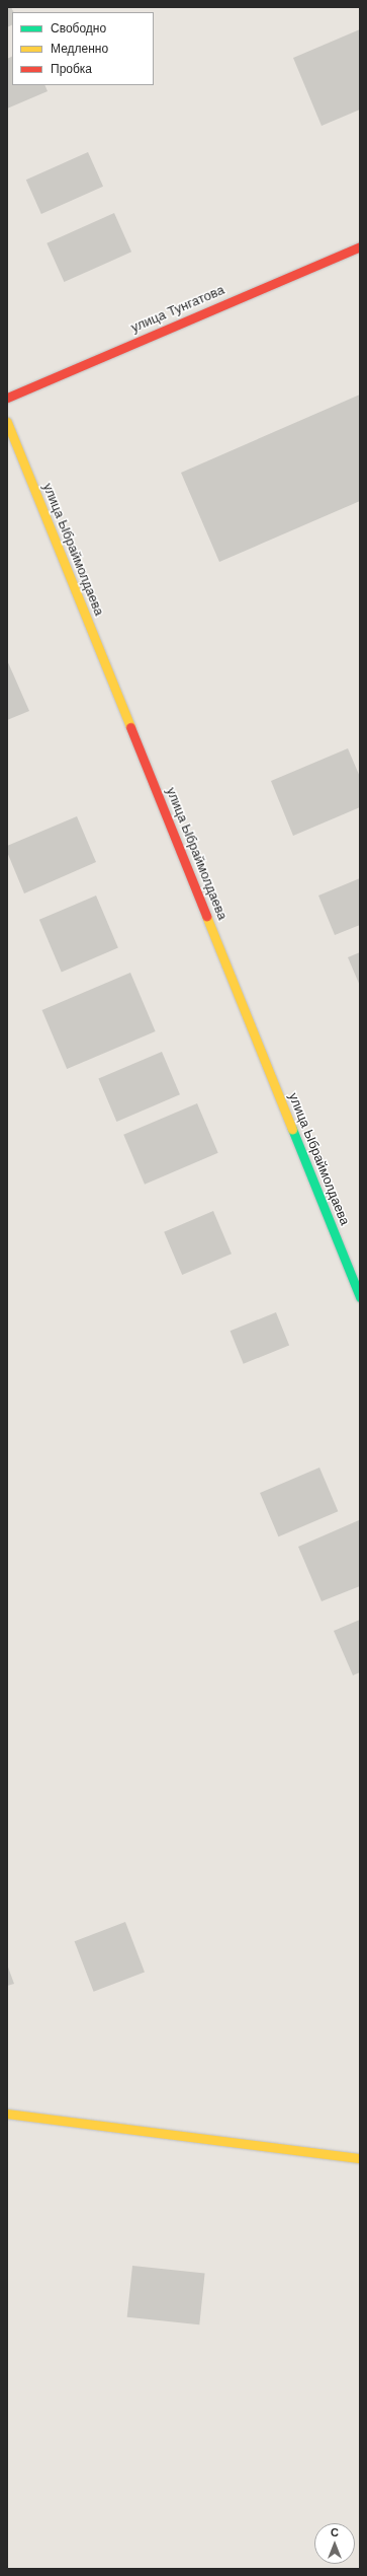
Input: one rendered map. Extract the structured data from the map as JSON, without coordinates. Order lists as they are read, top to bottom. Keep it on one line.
{"streets":{"street":["улица Тунгатова","улица Ыбраймолдаева"]},"legend":["Свободно","Медленно","Пробка"],"north":"top"}
